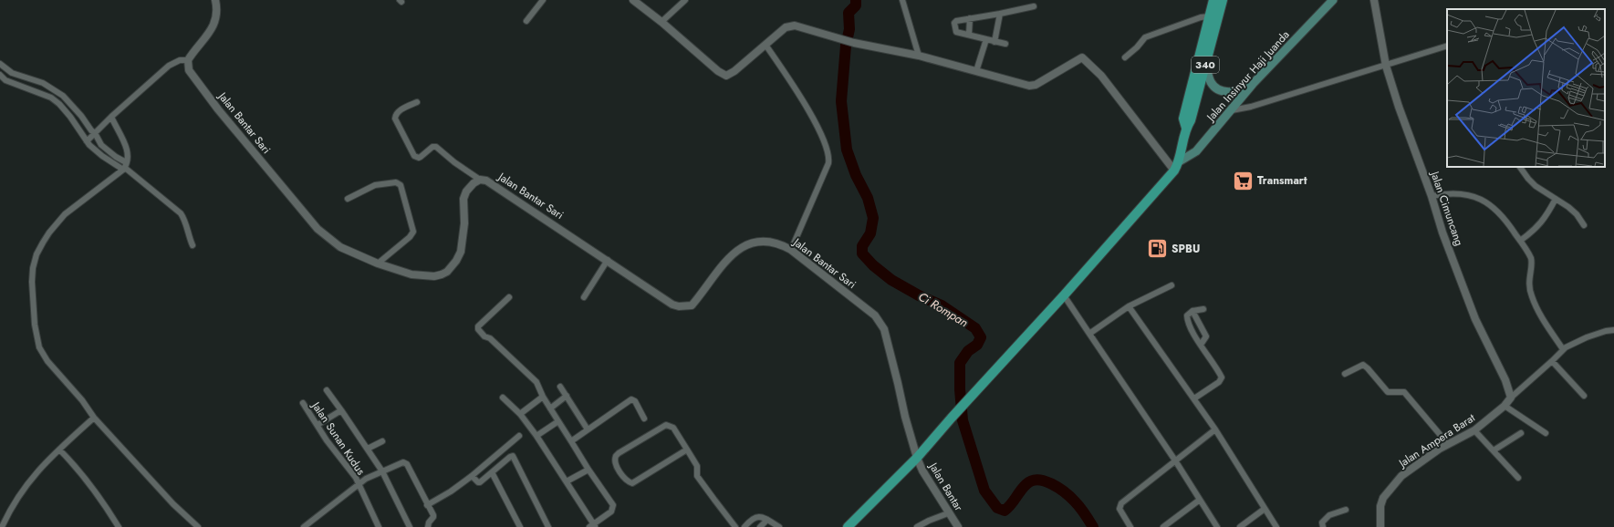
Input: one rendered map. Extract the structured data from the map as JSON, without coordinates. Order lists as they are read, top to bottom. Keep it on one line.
{"streets":{"main road":["340","Jalan Insinyur Haji Juanda"],"street":["Jalan Bantar Sari","Jalan Cimuncang","Jalan Sunan Kudus","Jalan Ampera Barat","Jalan Bantar"]},"crossings":[["Jalan Bantar Sari","Jalan Bantar"]],"water":["Ci Rompan"],"places":{"supermarket":["Transmart"],"fuel station":["SPBU"]}}
